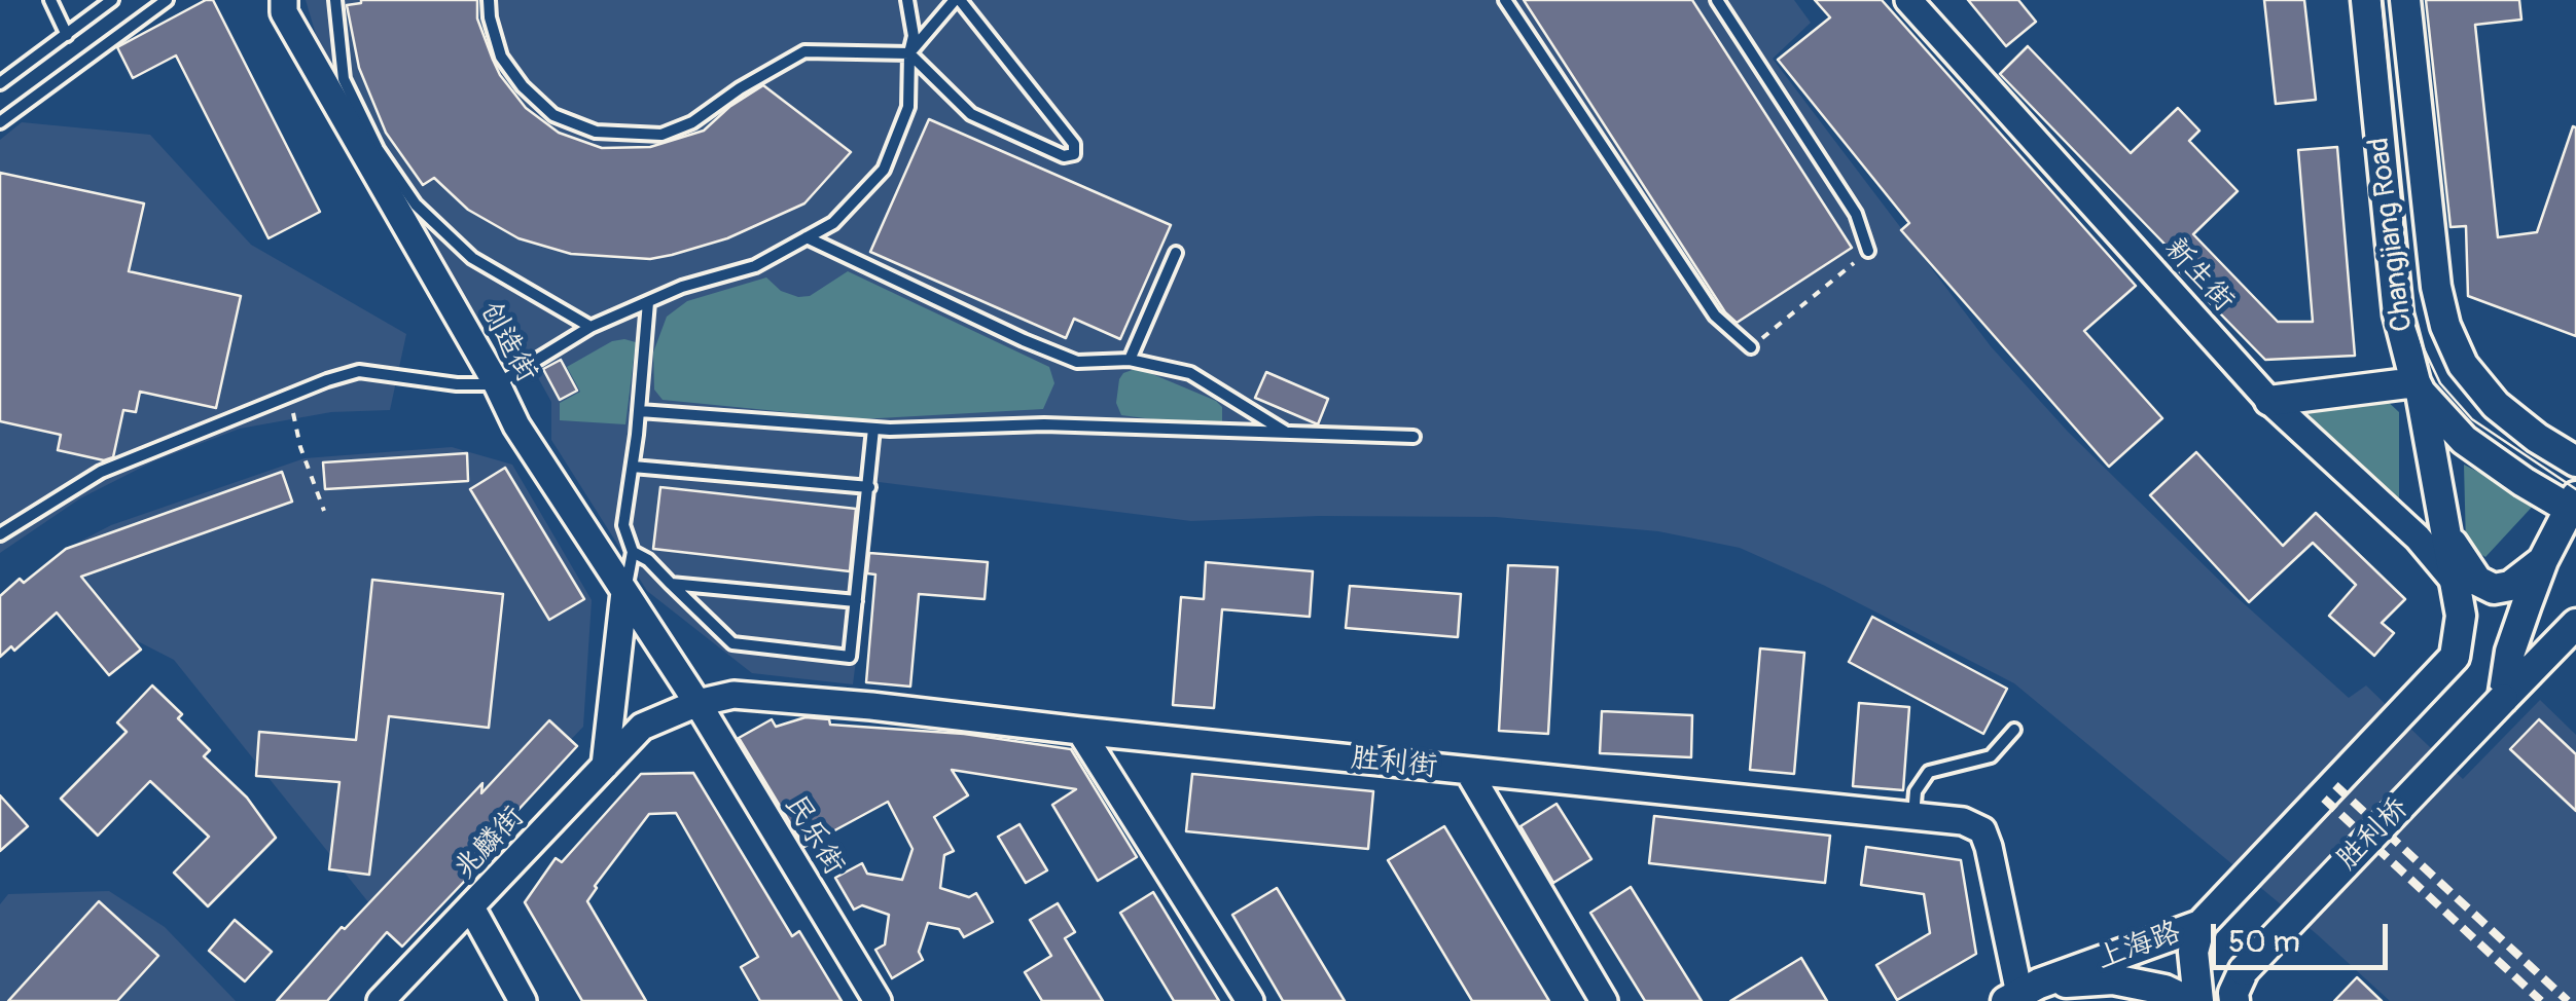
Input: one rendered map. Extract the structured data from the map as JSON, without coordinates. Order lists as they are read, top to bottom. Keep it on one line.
{"streets":{"main road":["Changjiang Road","胜利桥","上海路"],"street":["新生街","创造街","胜利街","民乐街","兆麟街"]},"crossings":[["创造街","胜利街"],["创造街","民乐街"],["胜利街","民乐街"],["胜利街","兆麟街"],["胜利街","上海路"]],"scale_bar":"50 m"}
